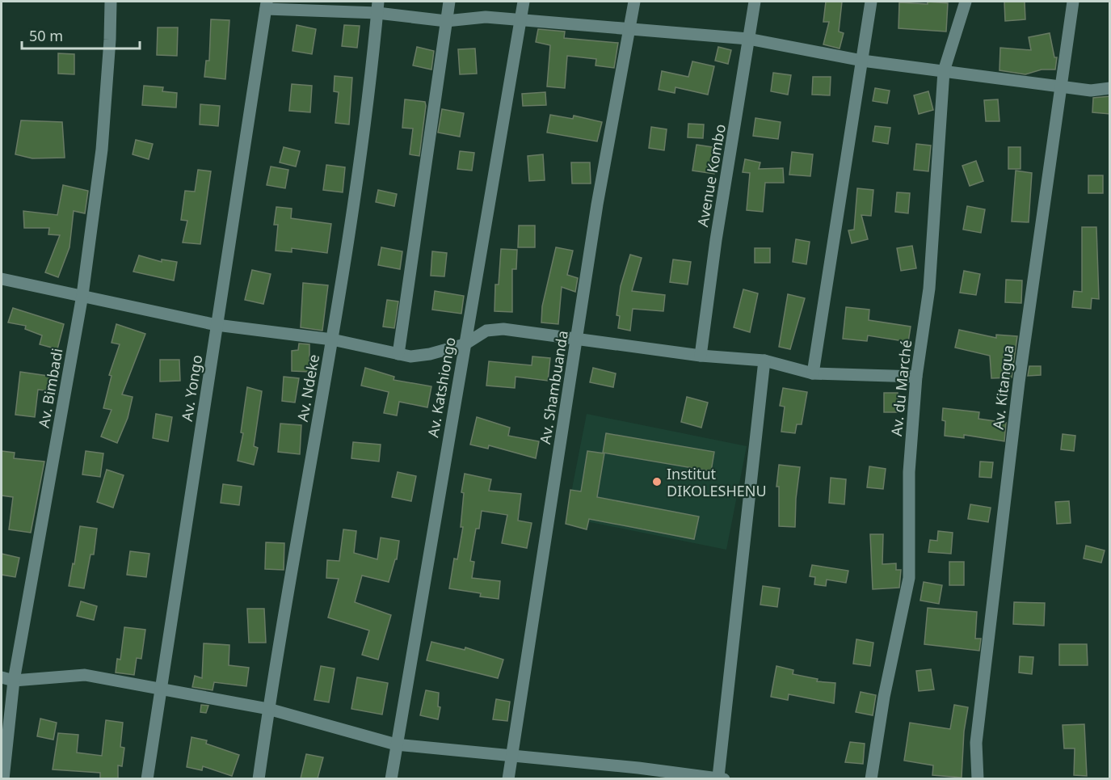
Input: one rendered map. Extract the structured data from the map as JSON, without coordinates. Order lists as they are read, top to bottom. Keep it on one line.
{"streets":{"street":["Avenue Kombo","Av. Katshiongo","Av. Shambuanda","Av. Kitangua","Av. Bimbadi","Av. Yongo","Av. Ndeke","Av. du Marché"]},"places":["Institut DIKOLESHENU"],"scale_bar":"50 m"}
